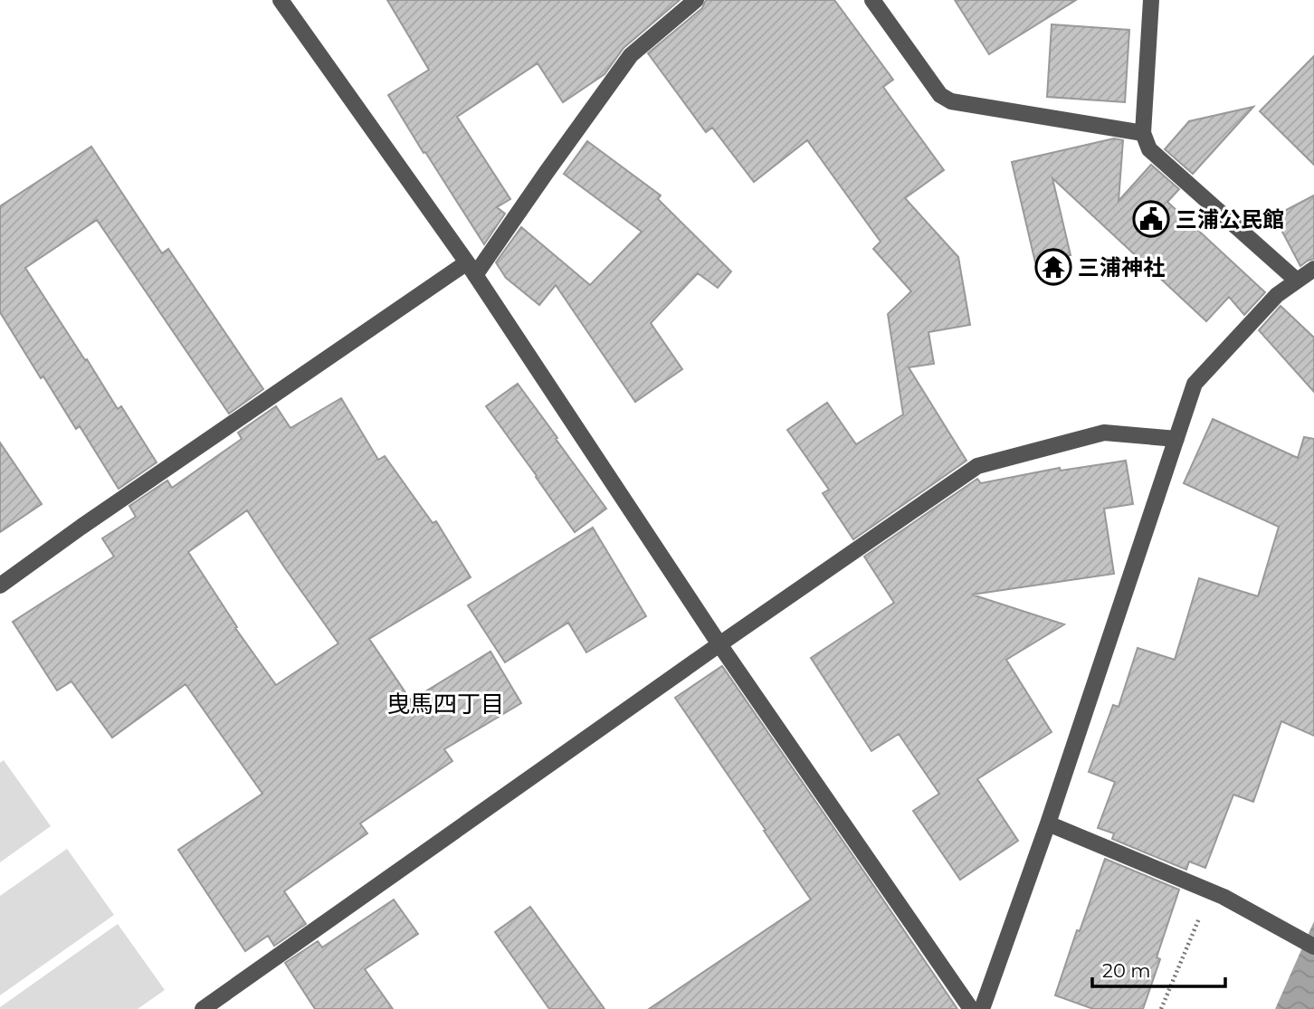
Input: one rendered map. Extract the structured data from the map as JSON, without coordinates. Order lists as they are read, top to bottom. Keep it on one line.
{"districts":["曳馬四丁目"],"places":{"public building":["三浦公民館"],"temple":["三浦神社"]},"scale_bar":"20 m"}
